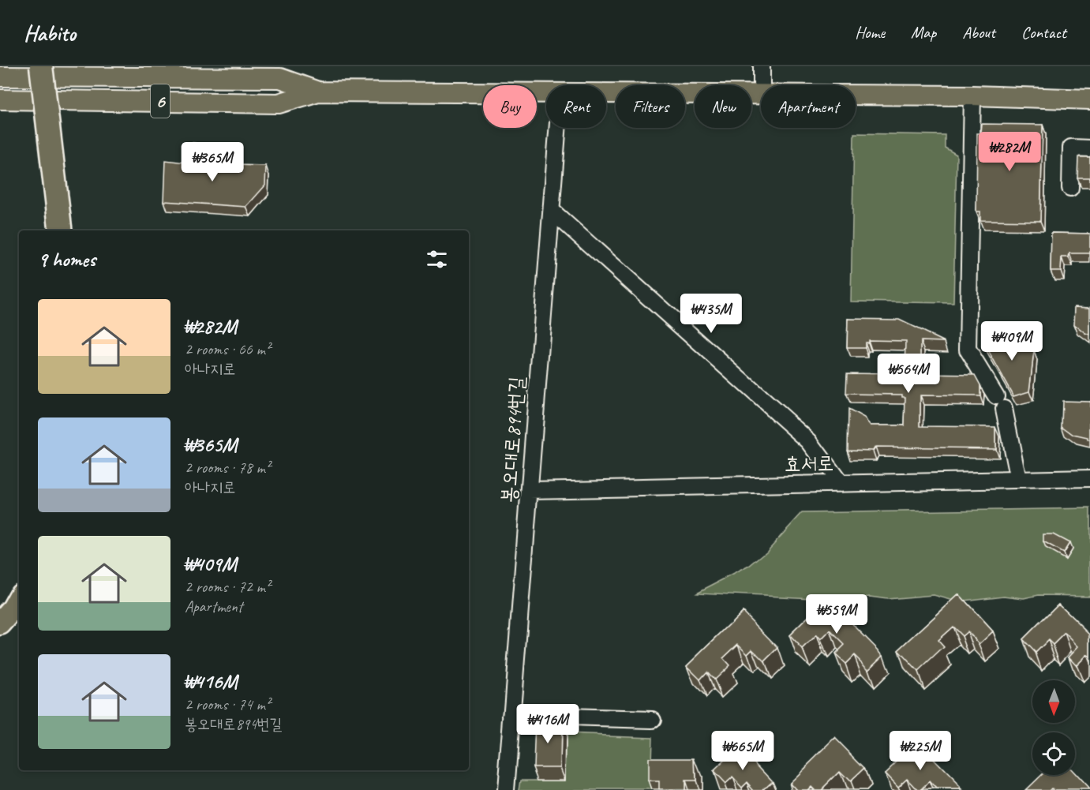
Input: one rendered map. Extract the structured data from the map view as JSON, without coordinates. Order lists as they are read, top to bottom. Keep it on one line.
{"streets":{"main road":["6"],"street":["봉오대로894번길","효서로"]},"crossings":[["봉오대로894번길","효서로"]],"north":"bottom","page":{"header":"Habito","nav":["Home","Map","About","Contact"],"chip":["Buy","Rent","Filters","New","Apartment"],"price":["₩282M","₩365M","₩435M","₩409M","₩564M","₩559M","₩416M","₩665M","₩225M"],"heading":"9 homes","list":[{"name":"₩282M","note":"2 rooms · 66 m² · 아나지로"},{"name":"₩365M","note":"2 rooms · 78 m² · 아나지로"},{"name":"₩409M","note":"2 rooms · 72 m² · Apartment"},{"name":"₩416M","note":"2 rooms · 74 m² · 봉오대로894번길"}]}}
